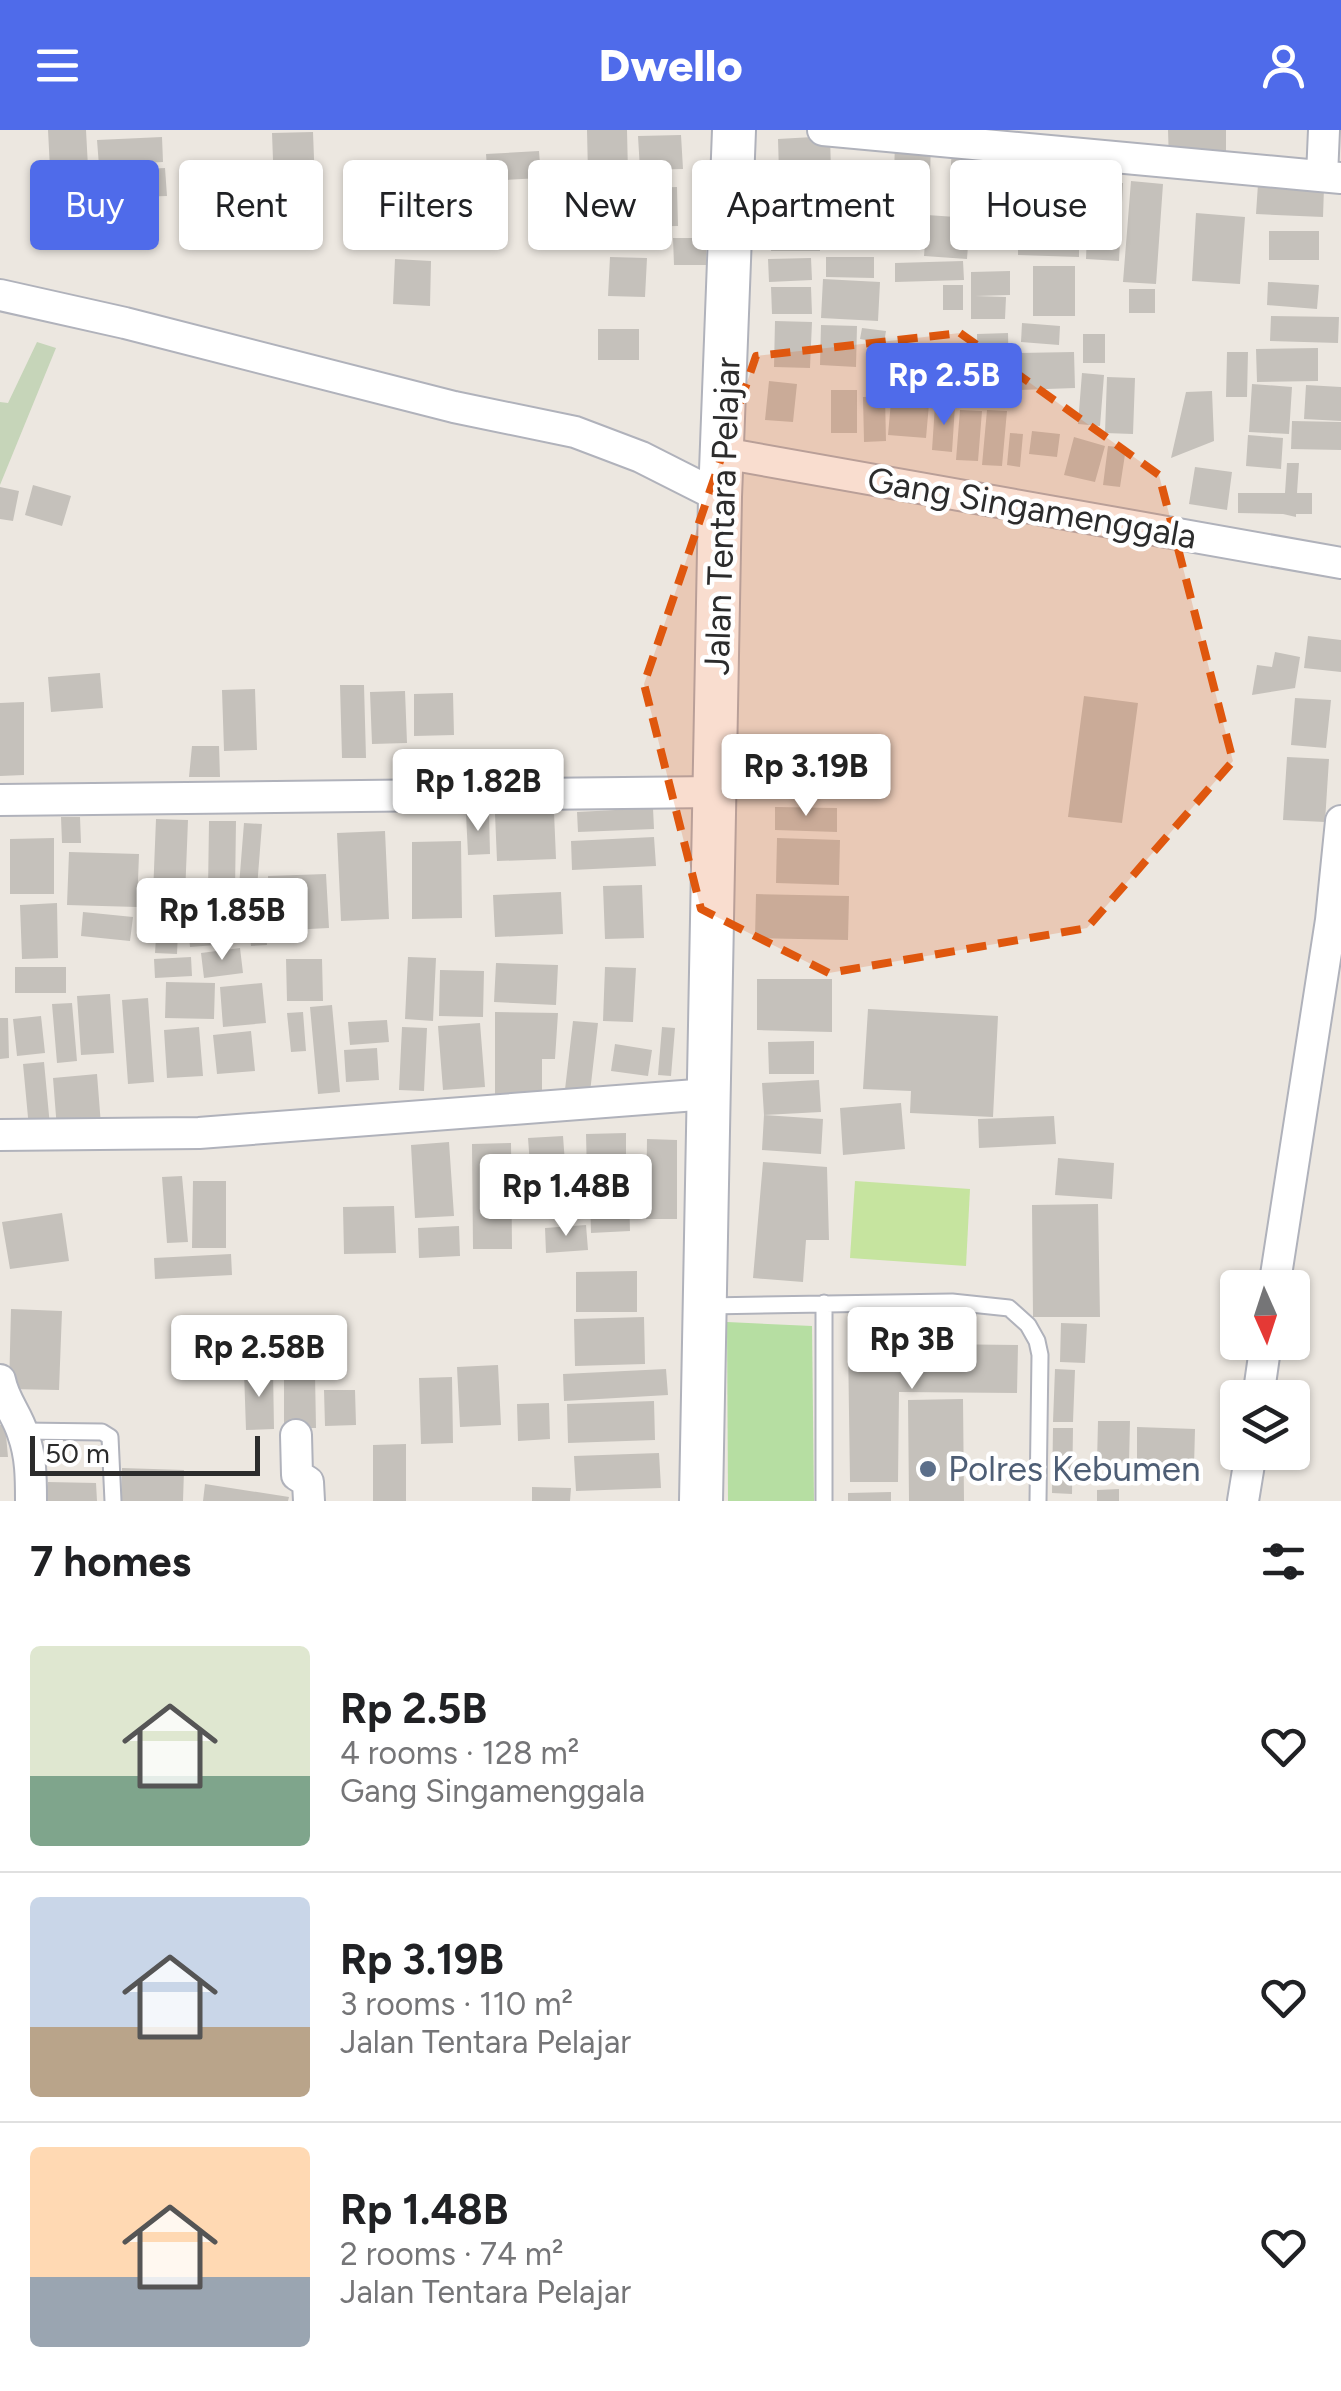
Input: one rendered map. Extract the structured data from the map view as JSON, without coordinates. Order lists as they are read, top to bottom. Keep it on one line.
{"streets":{"main road":["Jalan Tentara Pelajar"],"street":["Gang Singamenggala"]},"crossings":[["Gang Singamenggala","Jalan Tentara Pelajar"]],"places":["Polres Kebumen"],"scale_bar":"50 m","north":"bottom","page":{"header":"Dwello","chip":["Buy","Rent","Filters","New","Apartment","House"],"price":["Rp 2.5B","Rp 3.19B","Rp 1.82B","Rp 1.85B","Rp 1.48B","Rp 3B","Rp 2.58B"],"scale":"50 m","heading":"7 homes","list":[{"name":"Rp 2.5B","note":"4 rooms · 128 m² · Gang Singamenggala"},{"name":"Rp 3.19B","note":"3 rooms · 110 m² · Jalan Tentara Pelajar"},{"name":"Rp 1.48B","note":"2 rooms · 74 m² · Jalan Tentara Pelajar"}]}}
